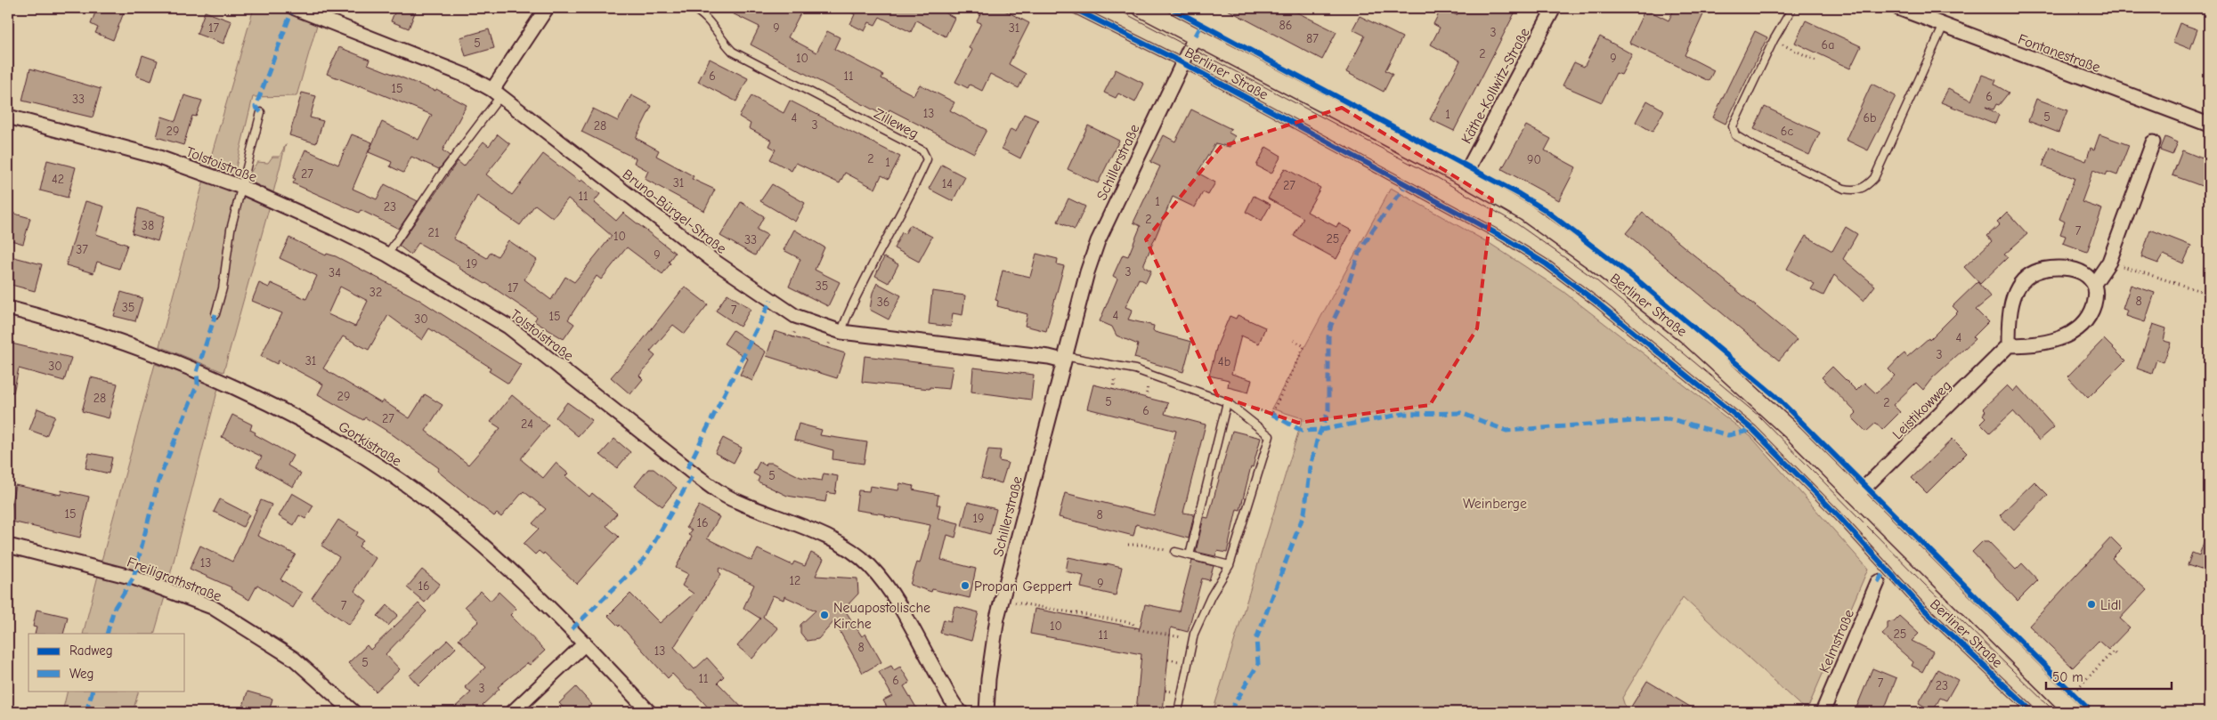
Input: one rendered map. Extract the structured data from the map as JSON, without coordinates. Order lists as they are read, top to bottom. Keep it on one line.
{"streets":{"street":["Fontanestraße","Berliner Straße","Käthe-Kollwitz-Straße","Schillerstraße","Tolstoistraße","Bruno-Bürgel-Straße","Leistikowweg","Gorkistraße","Freiligrathstraße","Kelmstraße"],"lane":["Zilleweg"]},"crossings":[["Berliner Straße","Käthe-Kollwitz-Straße"],["Berliner Straße","Schillerstraße"],["Berliner Straße","Leistikowweg"],["Zilleweg","Bruno-Bürgel-Straße"],["Schillerstraße","Bruno-Bürgel-Straße"]],"parks":["Weinberge"],"places":["Propan Geppert","Lidl","Neuapostolische Kirche"],"house_numbers":["86","17","9","31","3","87","5","6a","2","10","9","6","11","15","6","33","13","1","5","4","6b","3","28","29","6c","2","90","1","27","42","31","14","27","11","1","23","2","38","7","21","10","25","33","37","9","19","3","34","35","17","32","8","36","35","7","4","15","30","4","3","31","4b","30","29","28","5","2","6","27","24","5","15","8","19","16","13","12","9","16","7","10","25","11","8","13","5","11","6","7","23","3"],"legend":["Radweg","Weg"],"scale_bar":"50 m"}
